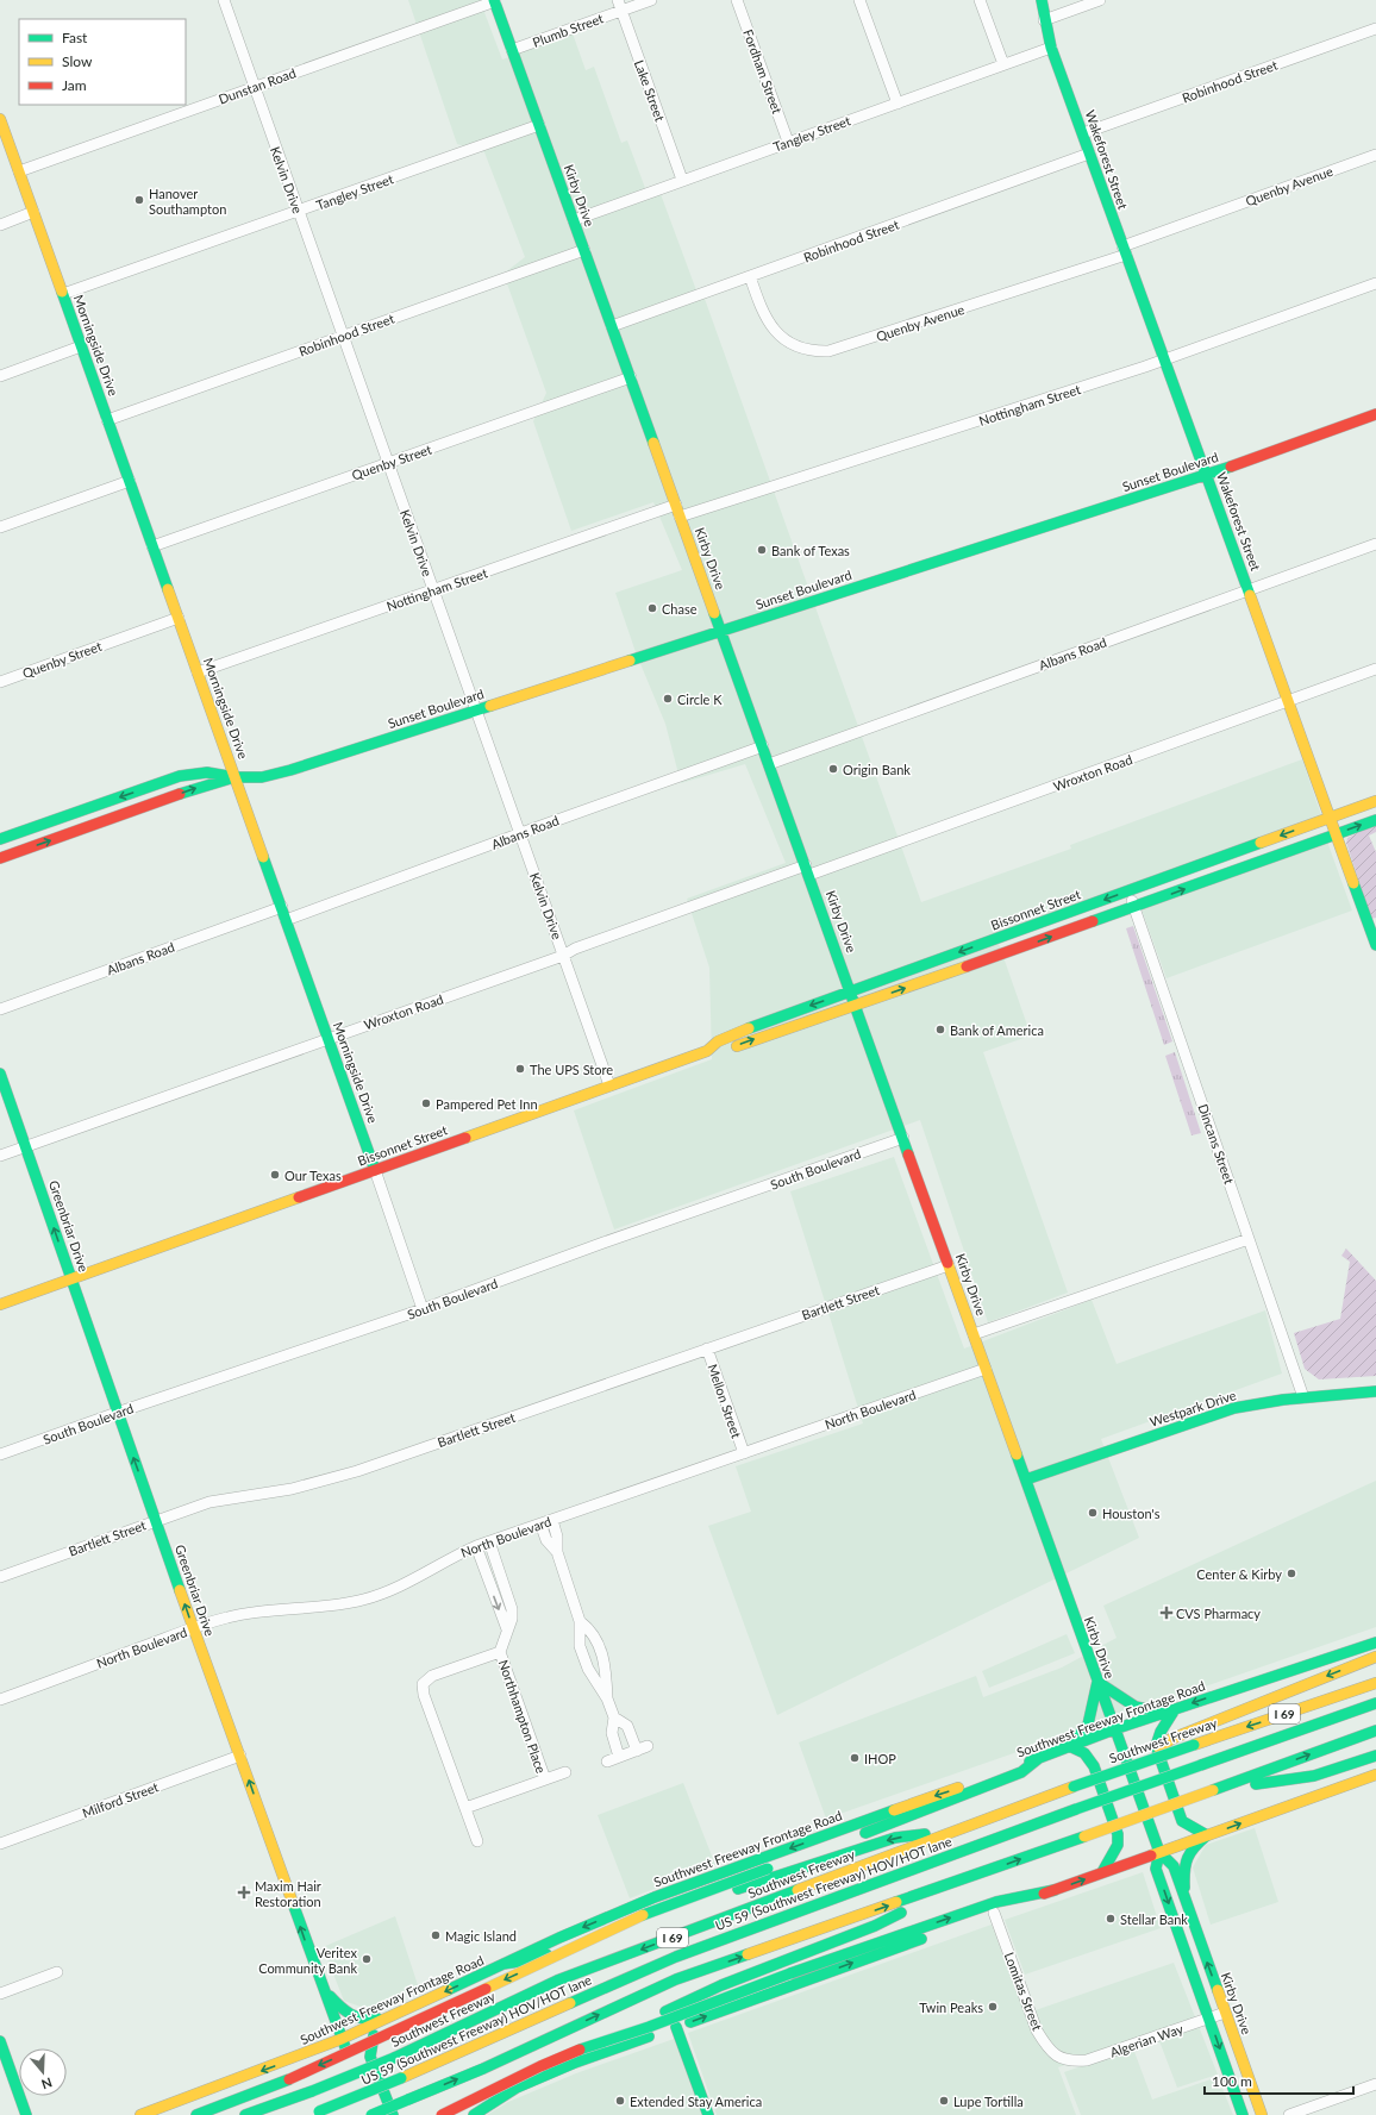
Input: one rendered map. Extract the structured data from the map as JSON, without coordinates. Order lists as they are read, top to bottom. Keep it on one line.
{"streets":{"main road":["Wakeforest Street","Kirby Drive","Morningside Drive","Sunset Boulevard","Bissonnet Street","Greenbriar Drive","Westpark Drive","I 69","Southwest Freeway Frontage Road","Southwest Freeway","US 59 (Southwest Freeway) HOV/HOT lane"],"street":["Plumb Street","Fordham Street","Robinhood Street","Dunstan Road","Lake Street","Tangley Street","Kelvin Drive","Quenby Avenue","Nottingham Street","Quenby Street","Albans Road","Wroxton Road","Dincans Street","South Boulevard","Bartlett Street","Mellon Street","North Boulevard","Northhampton Place","Milford Street","Lomitas Street","Algerian Way"]},"crossings":[["Plumb Street","Lake Street"],["Plumb Street","Kirby Drive"],["Fordham Street","Tangley Street"],["Robinhood Street","Wakeforest Street"],["Robinhood Street","Kelvin Drive"],["Robinhood Street","Quenby Avenue"],["Robinhood Street","Kirby Drive"],["Robinhood Street","Morningside Drive"],["Dunstan Road","Kelvin Drive"],["Dunstan Road","Kirby Drive"],["Dunstan Road","Morningside Drive"],["Lake Street","Tangley Street"],["Tangley Street","Wakeforest Street"],["Tangley Street","Kelvin Drive"],["Tangley Street","Kirby Drive"],["Tangley Street","Morningside Drive"],["Wakeforest Street","Quenby Avenue"],["Wakeforest Street","Nottingham Street"],["Wakeforest Street","Sunset Boulevard"],["Wakeforest Street","Albans Road"],["Wakeforest Street","Wroxton Road"],["Wakeforest Street","Bissonnet Street"],["Kelvin Drive","Nottingham Street"],["Kelvin Drive","Quenby Street"],["Kelvin Drive","Sunset Boulevard"],["Kelvin Drive","Albans Road"],["Kelvin Drive","Wroxton Road"],["Kelvin Drive","Bissonnet Street"],["Kirby Drive","Nottingham Street"],["Kirby Drive","Quenby Street"],["Kirby Drive","Sunset Boulevard"],["Kirby Drive","Albans Road"],["Kirby Drive","Wroxton Road"],["Kirby Drive","Bissonnet Street"],["Kirby Drive","South Boulevard"],["Kirby Drive","Bartlett Street"],["Kirby Drive","Westpark Drive"],["Kirby Drive","North Boulevard"],["Kirby Drive","Southwest Freeway Frontage Road"],["Kirby Drive","Algerian Way"],["Morningside Drive","Nottingham Street"],["Morningside Drive","Quenby Street"],["Morningside Drive","Sunset Boulevard"],["Morningside Drive","Albans Road"],["Morningside Drive","Wroxton Road"],["Morningside Drive","Bissonnet Street"],["Morningside Drive","South Boulevard"],["Wroxton Road","Greenbriar Drive"],["Bissonnet Street","Dincans Street"],["Bissonnet Street","Greenbriar Drive"],["Dincans Street","Westpark Drive"],["South Boulevard","Greenbriar Drive"],["Greenbriar Drive","Bartlett Street"],["Greenbriar Drive","North Boulevard"],["Greenbriar Drive","Southwest Freeway Frontage Road"],["Greenbriar Drive","Milford Street"],["Bartlett Street","Mellon Street"],["Mellon Street","North Boulevard"],["North Boulevard","Northhampton Place"],["Lomitas Street","Algerian Way"]],"one_way":["Greenbriar Drive"],"places":{"other":["Hanover Southampton","Bank of Texas","Chase","Circle K","Origin Bank","Bank of America","The UPS Store","Pampered Pet Inn","Our Texas","Houston's","Center & Kirby","IHOP","Stellar Bank","Magic Island","Veritex Community Bank","Twin Peaks","Extended Stay America","Lupe Tortilla"],"health":["CVS Pharmacy","Maxim Hair Restoration"]},"legend":["Fast","Slow","Jam"],"scale_bar":"100 m","north":"bottom"}
